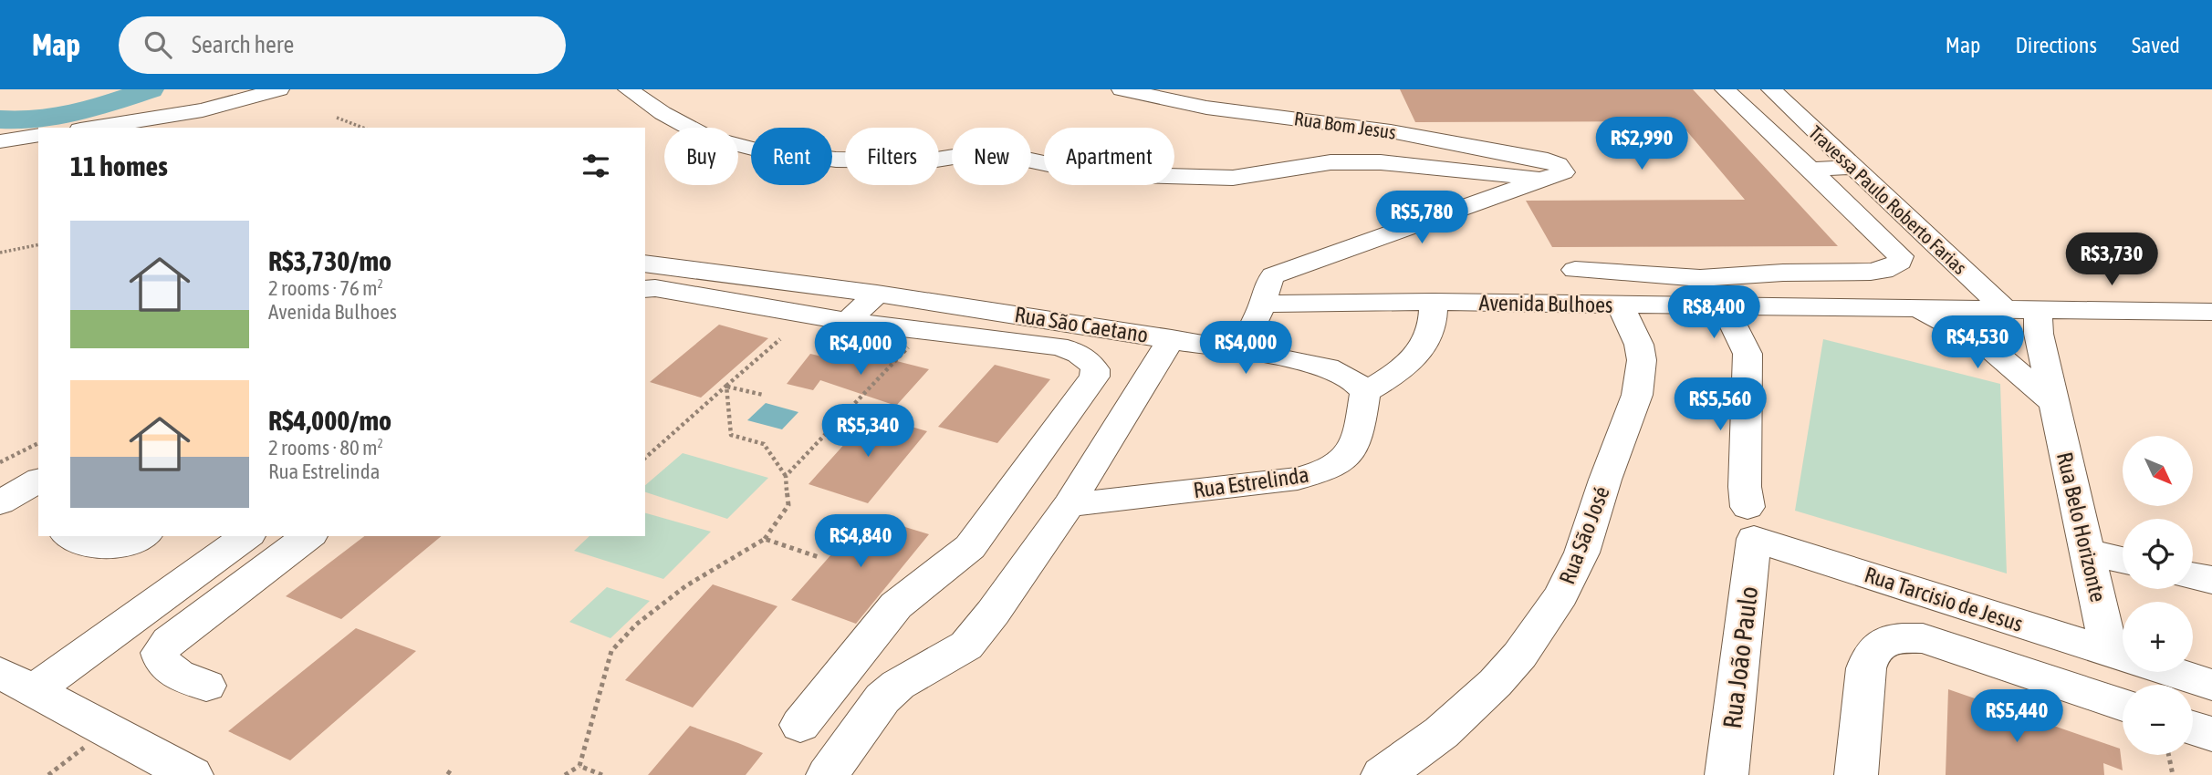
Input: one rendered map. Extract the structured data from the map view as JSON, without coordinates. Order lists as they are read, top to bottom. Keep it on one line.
{"streets":{"street":["Rua Bom Jesus","Travessa Paulo Roberto Farias","Avenida Bulhoes","Rua São Caetano","Rua Estrelinda","Rua Belo Horizonte","Rua São José","Rua Tarcisio de Jesus","Rua João Paulo"]},"crossings":[["Travessa Paulo Roberto Farias","Avenida Bulhoes"],["Avenida Bulhoes","Rua Belo Horizonte"],["Avenida Bulhoes","Rua São José"],["Avenida Bulhoes","Rua João Paulo"],["Rua Tarcisio de Jesus","Rua João Paulo"]],"north":"bottom right","page":{"header":"Map","search":"Search here","nav":["Map","Directions","Saved"],"price":["R$2,990","R$5,780","R$3,730","R$8,400","R$4,530","R$4,000","R$4,000","R$5,560","R$5,340","R$4,840","R$5,440"],"chip":["Buy","Rent","Filters","New","Apartment"],"heading":"11 homes","list":[{"name":"R$3,730/mo","note":"2 rooms · 76 m² · Avenida Bulhoes"},{"name":"R$4,000/mo","note":"2 rooms · 80 m² · Rua Estrelinda"}],"map_buttons":["+","−"]}}
